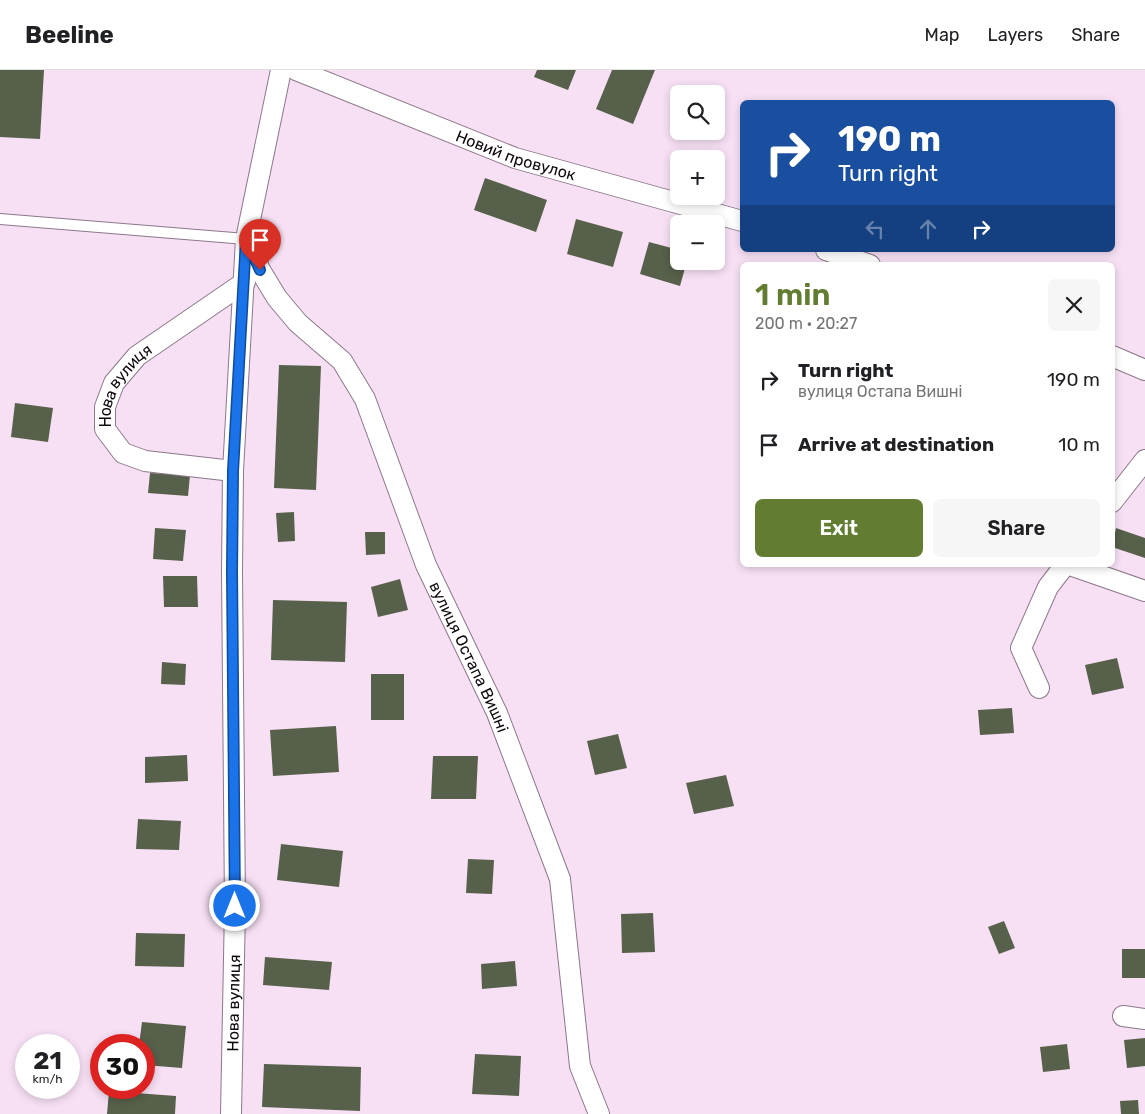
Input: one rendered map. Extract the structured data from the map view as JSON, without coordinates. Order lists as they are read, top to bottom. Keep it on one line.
{"streets":{"street":["Новий провулок","Нова вулиця","вулиця Остапа Вишні"]},"crossings":[["Нова вулиця","вулиця Остапа Вишні"]],"page":{"header":"Beeline","nav":["Map","Layers","Share"],"map_buttons":["+","−"],"turn":["190 m","Turn right"],"heading":["1 min","200 m · 20:27"],"list":[{"name":"Turn right","note":"вулиця Остапа Вишні","value":"190 m"},{"name":"Arrive at destination","value":"10 m"}],"buttons":["Exit","Share"],"speed":"21 km/h","limit":"30"}}
